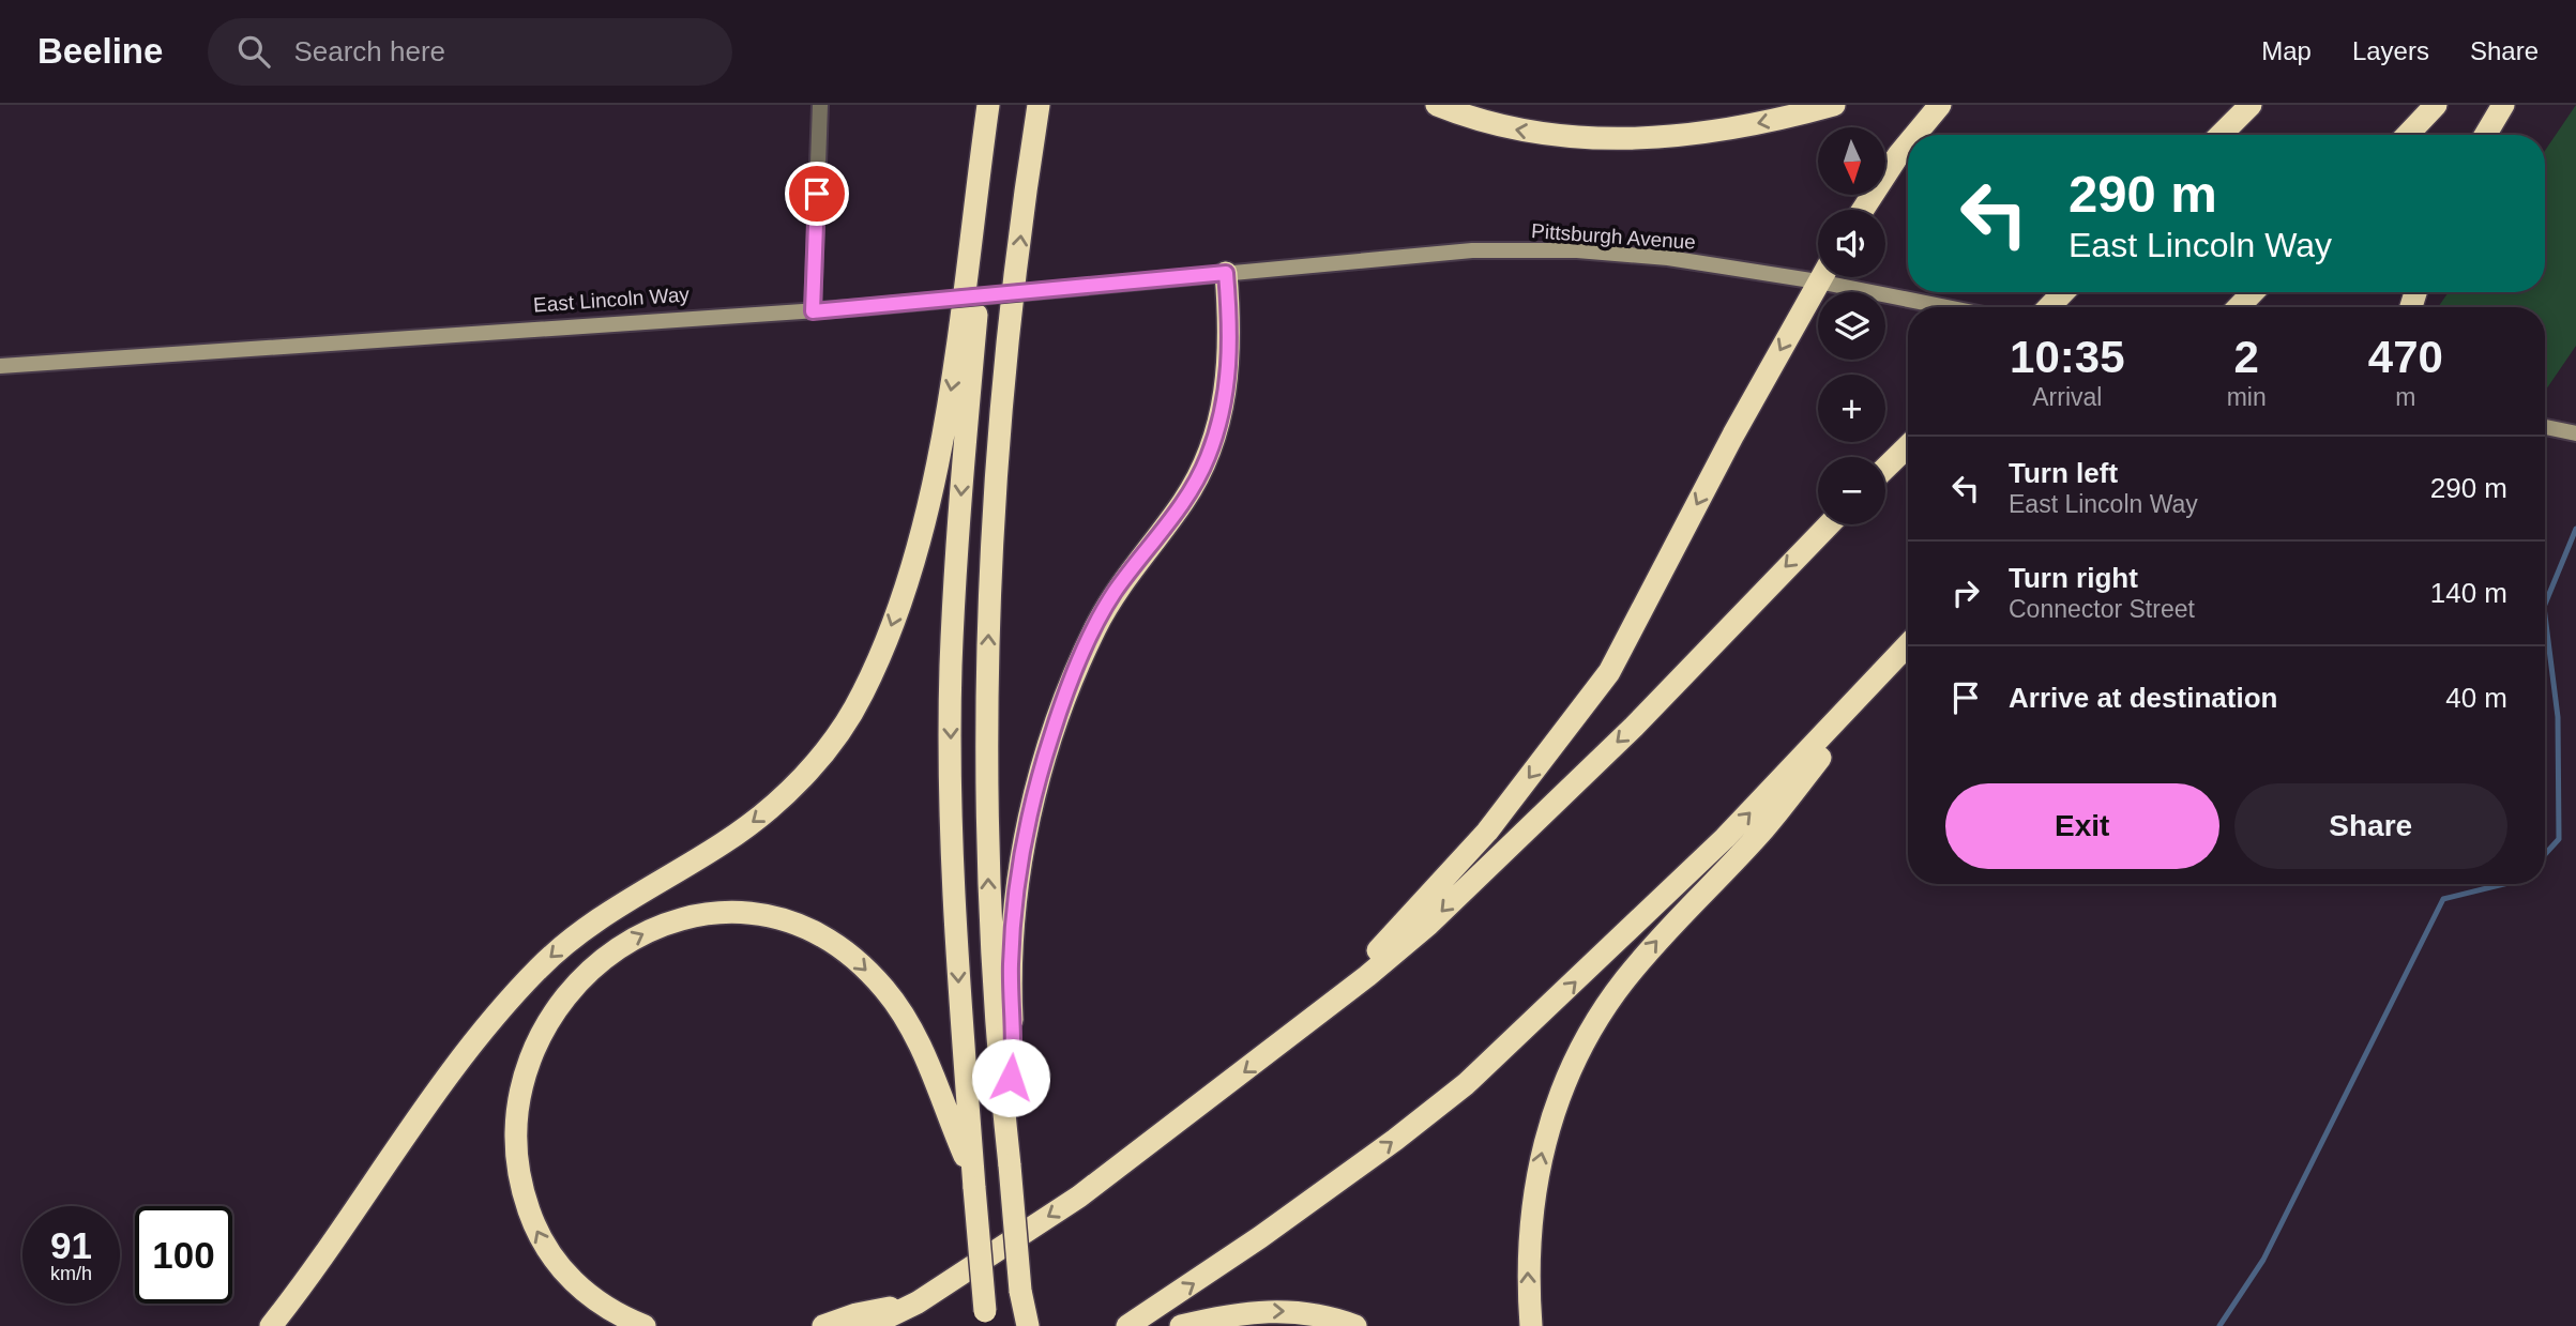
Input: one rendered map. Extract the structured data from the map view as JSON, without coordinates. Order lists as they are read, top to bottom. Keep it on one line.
{"streets":{"main road":["Pittsburgh Avenue","East Lincoln Way"]},"crossings":[["Pittsburgh Avenue","East Lincoln Way"]],"north":"bottom","page":{"header":"Beeline","search":"Search here","nav":["Map","Layers","Share"],"map_buttons":["+","−"],"turn":["290 m","East Lincoln Way"],"eta":["10:35","Arrival","2","min","470","m"],"list":[{"name":"Turn left","note":"East Lincoln Way","value":"290 m"},{"name":"Turn right","note":"Connector Street","value":"140 m"},{"name":"Arrive at destination","value":"40 m"}],"buttons":["Exit","Share"],"speed":"91 km/h","limit":"100"}}
